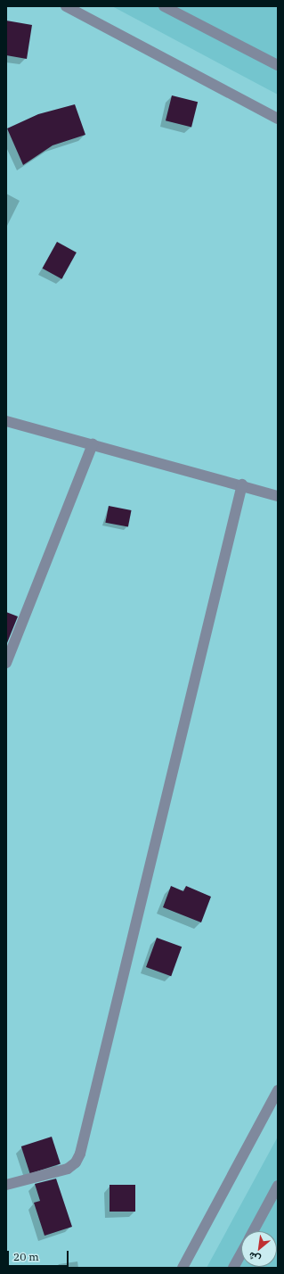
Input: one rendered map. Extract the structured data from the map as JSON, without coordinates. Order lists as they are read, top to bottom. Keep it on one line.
{"scale_bar":"20 m","north":"bottom left"}
